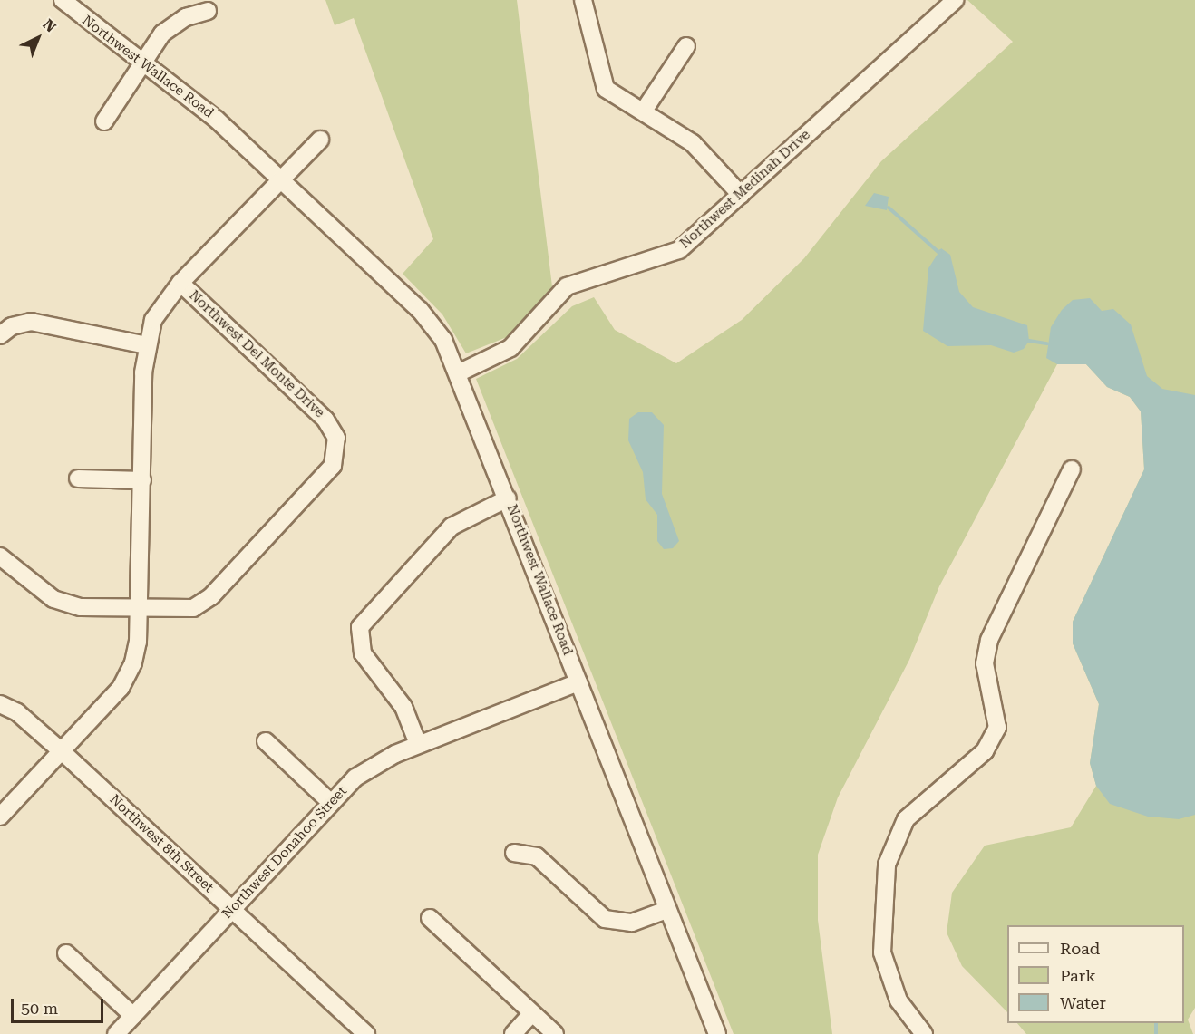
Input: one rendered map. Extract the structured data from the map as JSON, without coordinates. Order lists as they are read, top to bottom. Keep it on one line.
{"streets":{"street":["Northwest Wallace Road","Northwest Medinah Drive","Northwest Del Monte Drive","Northwest 8th Street","Northwest Donahoo Street"]},"crossings":[["Northwest Wallace Road","Northwest Medinah Drive"],["Northwest Wallace Road","Northwest Donahoo Street"],["Northwest 8th Street","Northwest Donahoo Street"]],"legend":["Road","Park","Water"],"scale_bar":"50 m","north":"top right"}
